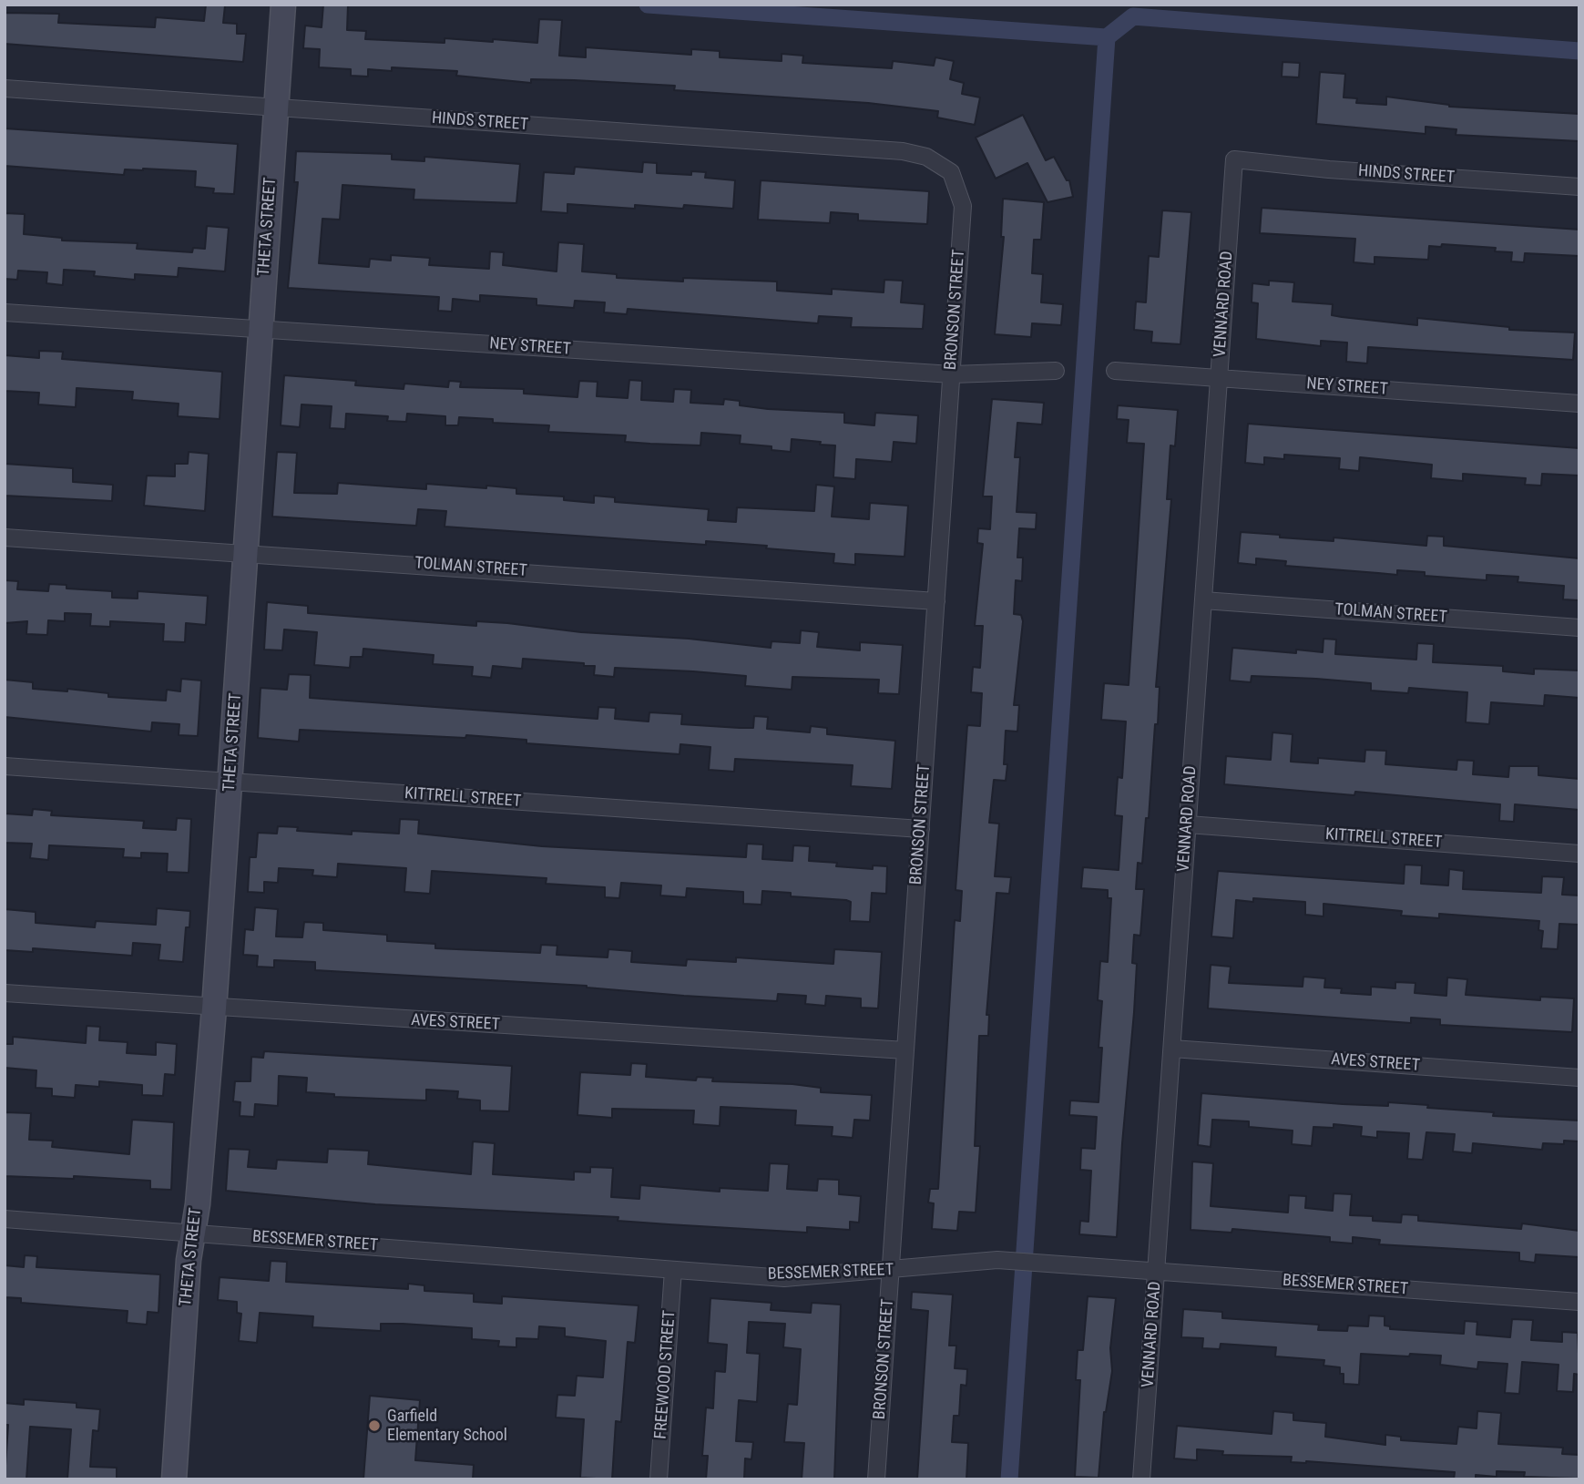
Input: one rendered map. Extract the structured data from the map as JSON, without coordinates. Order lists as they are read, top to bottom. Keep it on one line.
{"streets":{"street":["HINDS STREET","THETA STREET","VENNARD ROAD","BRONSON STREET","NEY STREET","TOLMAN STREET","KITTRELL STREET","AVES STREET","BESSEMER STREET","FREEWOOD STREET"]},"crossings":[["HINDS STREET","THETA STREET"],["HINDS STREET","VENNARD ROAD"],["HINDS STREET","BRONSON STREET"],["THETA STREET","NEY STREET"],["THETA STREET","TOLMAN STREET"],["THETA STREET","KITTRELL STREET"],["THETA STREET","AVES STREET"],["THETA STREET","BESSEMER STREET"],["VENNARD ROAD","NEY STREET"],["VENNARD ROAD","TOLMAN STREET"],["VENNARD ROAD","KITTRELL STREET"],["VENNARD ROAD","AVES STREET"],["VENNARD ROAD","BESSEMER STREET"],["BRONSON STREET","NEY STREET"],["BRONSON STREET","TOLMAN STREET"],["BRONSON STREET","KITTRELL STREET"],["BRONSON STREET","AVES STREET"],["BRONSON STREET","BESSEMER STREET"],["BESSEMER STREET","FREEWOOD STREET"]],"places":["Garfield Elementary School"]}
